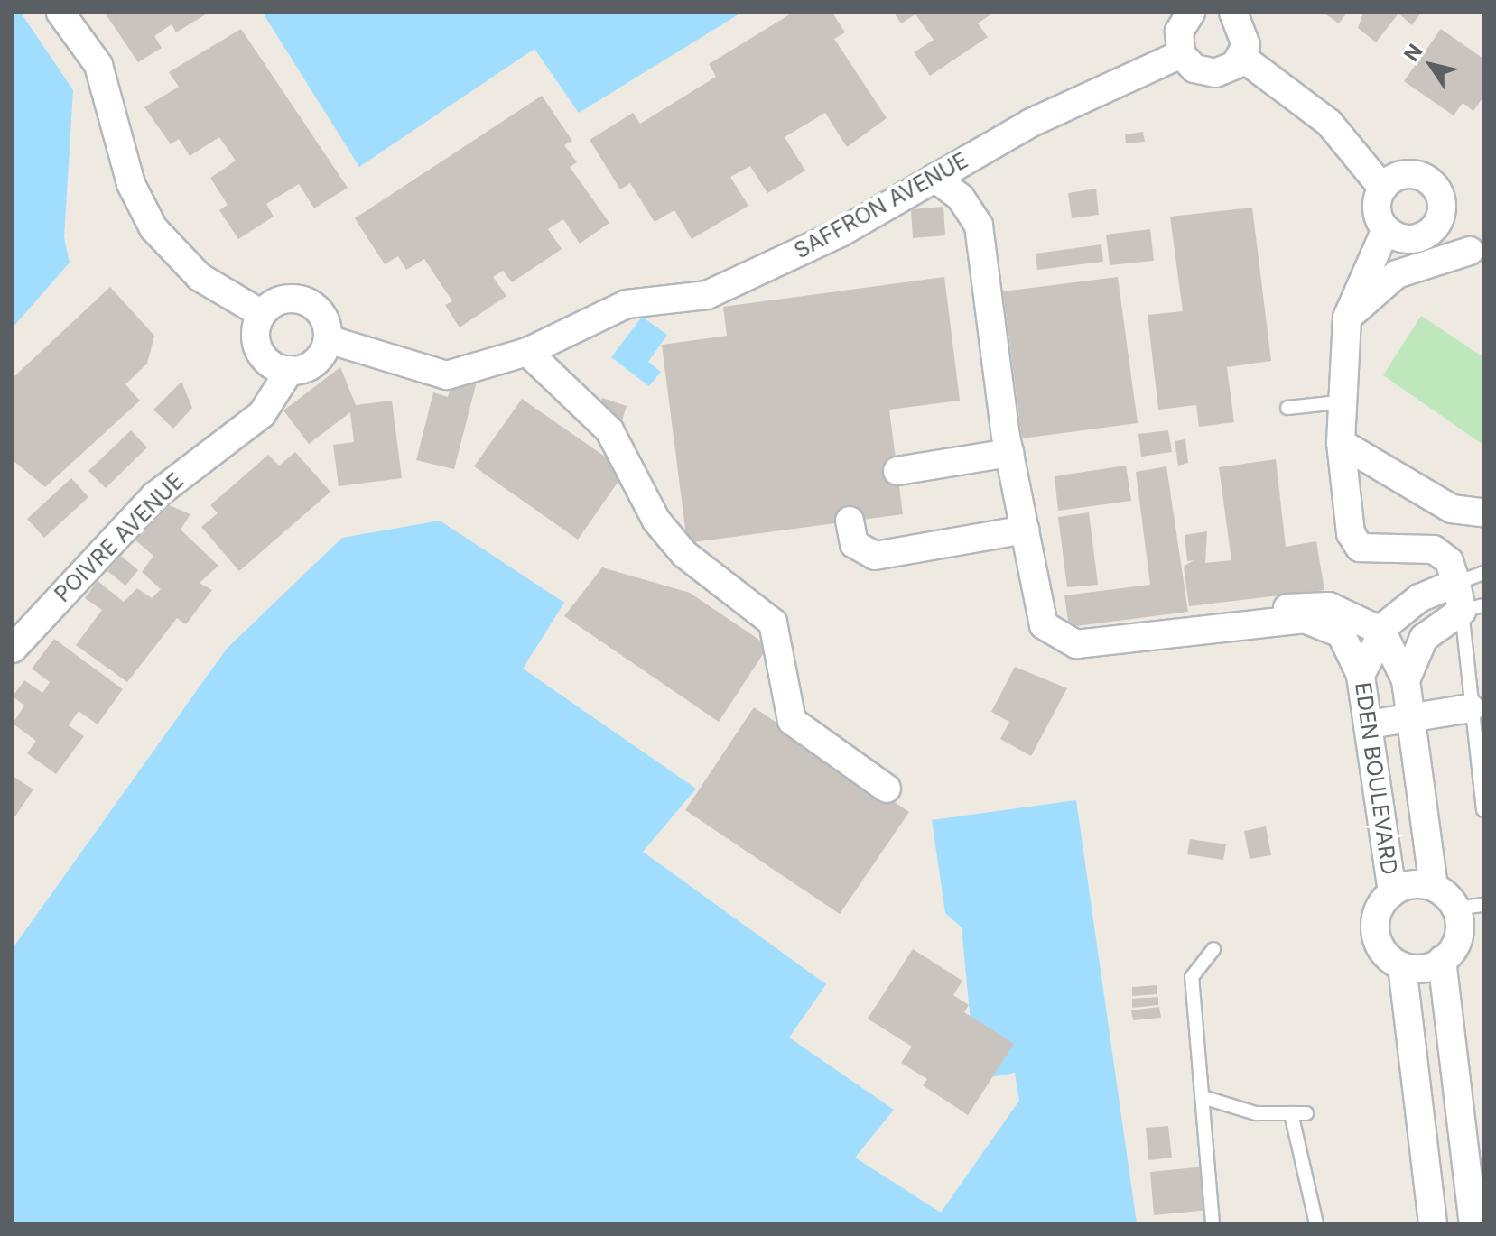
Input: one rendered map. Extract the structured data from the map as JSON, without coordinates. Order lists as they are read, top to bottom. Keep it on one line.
{"streets":{"street":["SAFFRON AVENUE","POIVRE AVENUE","EDEN BOULEVARD"]},"crossings":[["SAFFRON AVENUE","POIVRE AVENUE"]],"north":"top left"}
